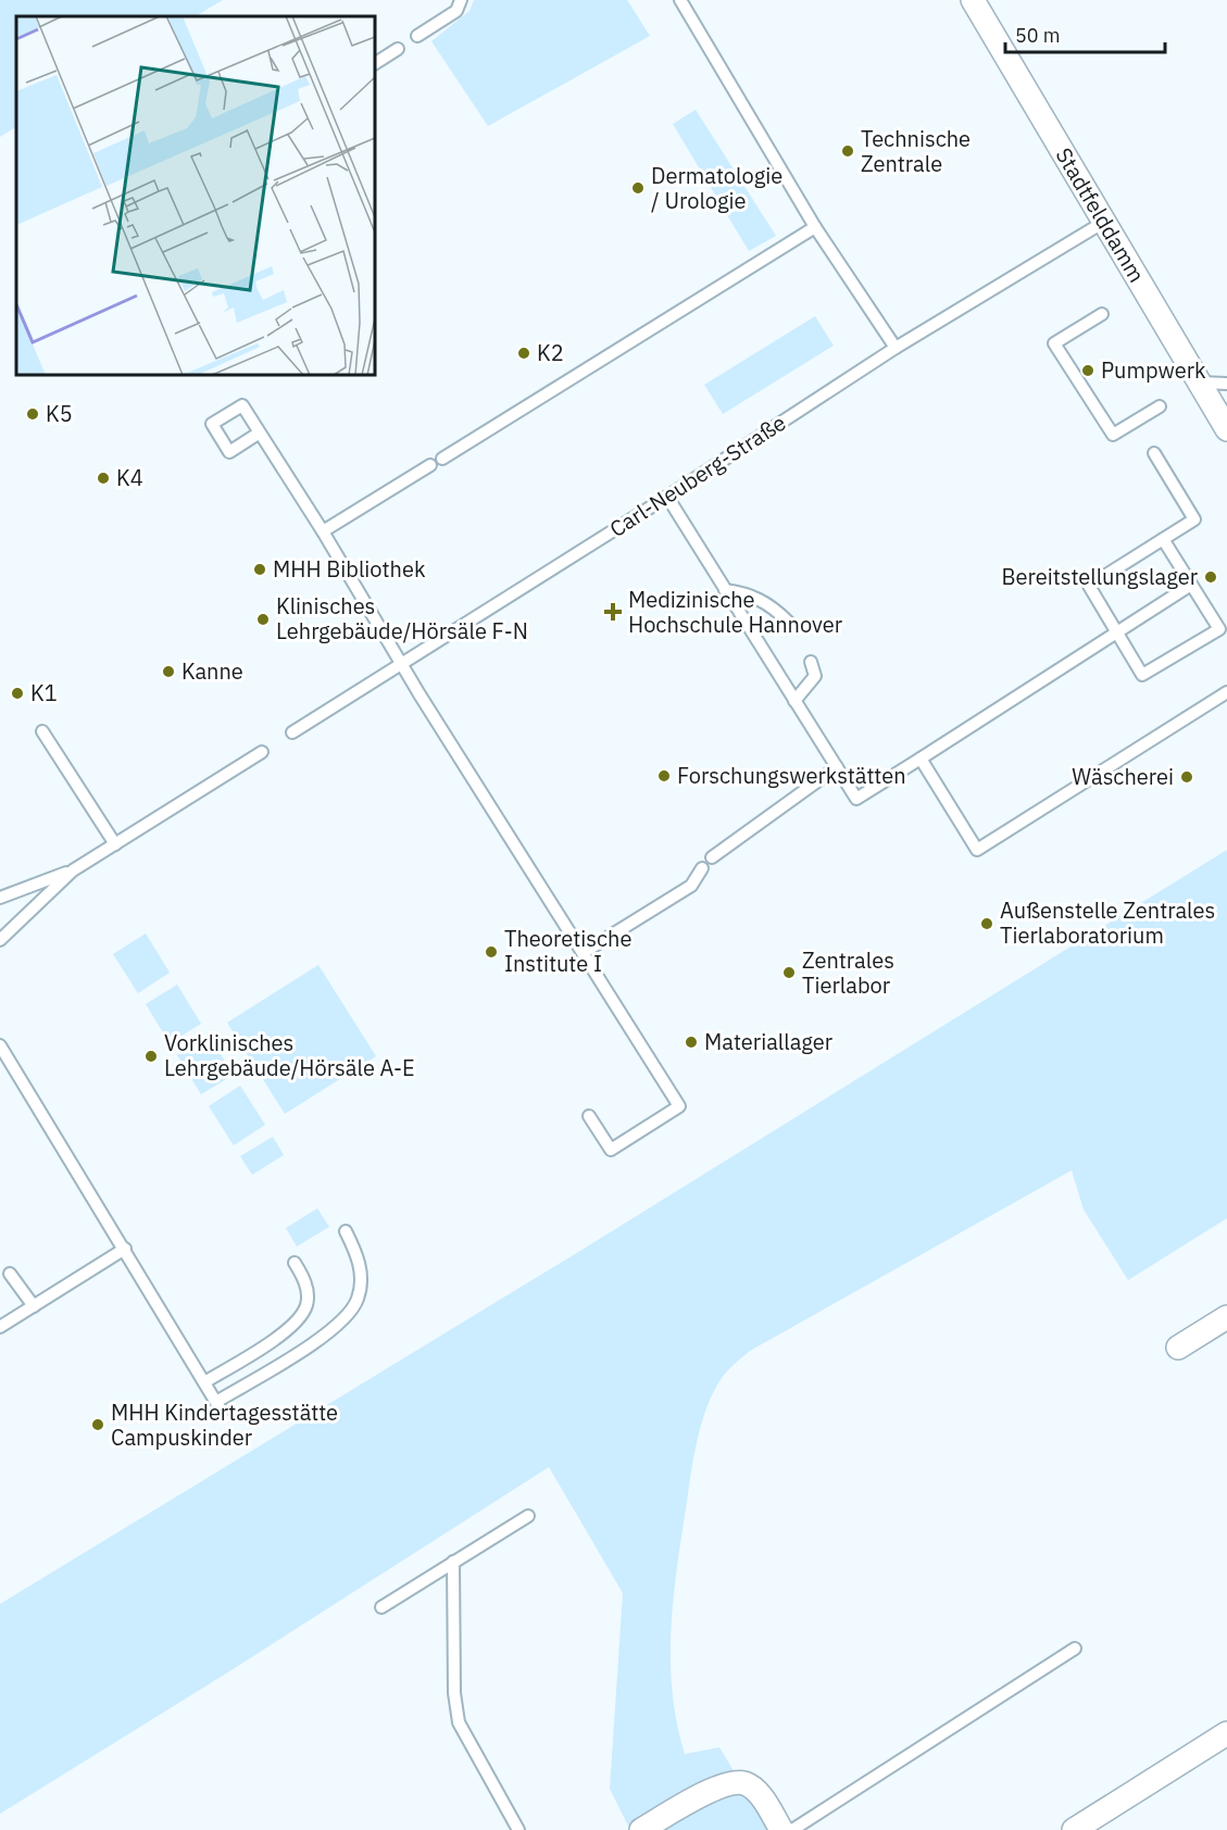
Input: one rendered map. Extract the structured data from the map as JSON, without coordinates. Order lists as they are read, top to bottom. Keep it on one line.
{"streets":{"street":["Stadtfelddamm"],"lane":["Carl-Neuberg-Straße"]},"crossings":[["Stadtfelddamm","Carl-Neuberg-Straße"]],"places":{"other":["Technische Zentrale","Dermatologie / Urologie","K2","Pumpwerk","K5","K4","MHH Bibliothek","Bereitstellungslager","Klinisches Lehrgebäude/Hörsäle F-N","Kanne","K1","Forschungswerkstätten","Wäscherei","Außenstelle Zentrales Tierlaboratorium","Theoretische Institute I","Zentrales Tierlabor","Materiallager","Vorklinisches Lehrgebäude/Hörsäle A-E","MHH Kindertagesstätte Campuskinder"],"health":["Medizinische Hochschule Hannover"]},"scale_bar":"50 m"}
